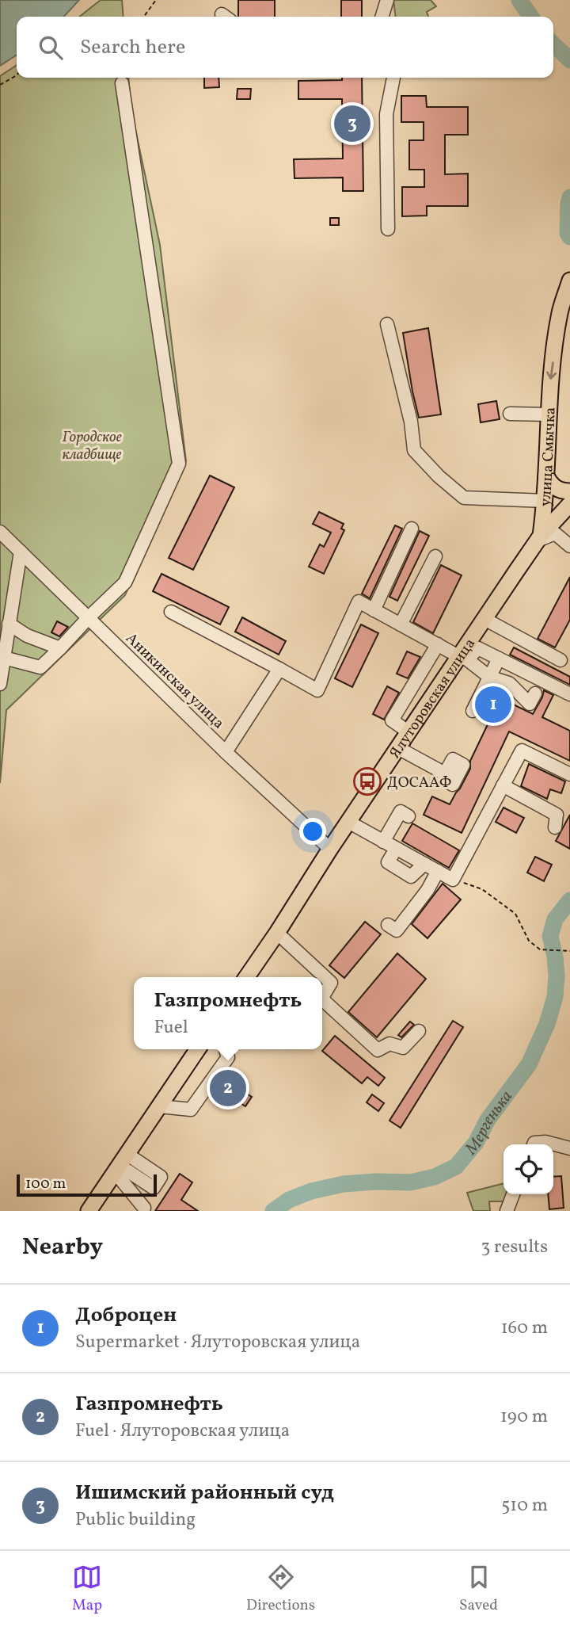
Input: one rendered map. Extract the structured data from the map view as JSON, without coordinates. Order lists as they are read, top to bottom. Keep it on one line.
{"streets":{"main road":["улица Смычка","Ялуторовская улица"],"street":["Аникинская улица"]},"crossings":[["улица Смычка","Ялуторовская улица"],["Аникинская улица","Ялуторовская улица"]],"one_way":["улица Смычка"],"water":["Мергенька"],"parks":["Городское кладбище"],"places":{"bus stop":["ДОСААФ"]},"scale_bar":"100 m","page":{"search":"Search here","pins":["3","1","2"],"popup":["Газпромнефть","Fuel"],"scale":"100 m","heading":["Nearby","3 results"],"list":[{"mark":"1","name":"Доброцен","note":"Supermarket · Ялуторовская улица","value":"160 m"},{"mark":"2","name":"Газпромнефть","note":"Fuel · Ялуторовская улица","value":"190 m"},{"mark":"3","name":"Ишимский районный суд","note":"Public building","value":"510 m"}],"nav":["Map","Directions","Saved"]}}
